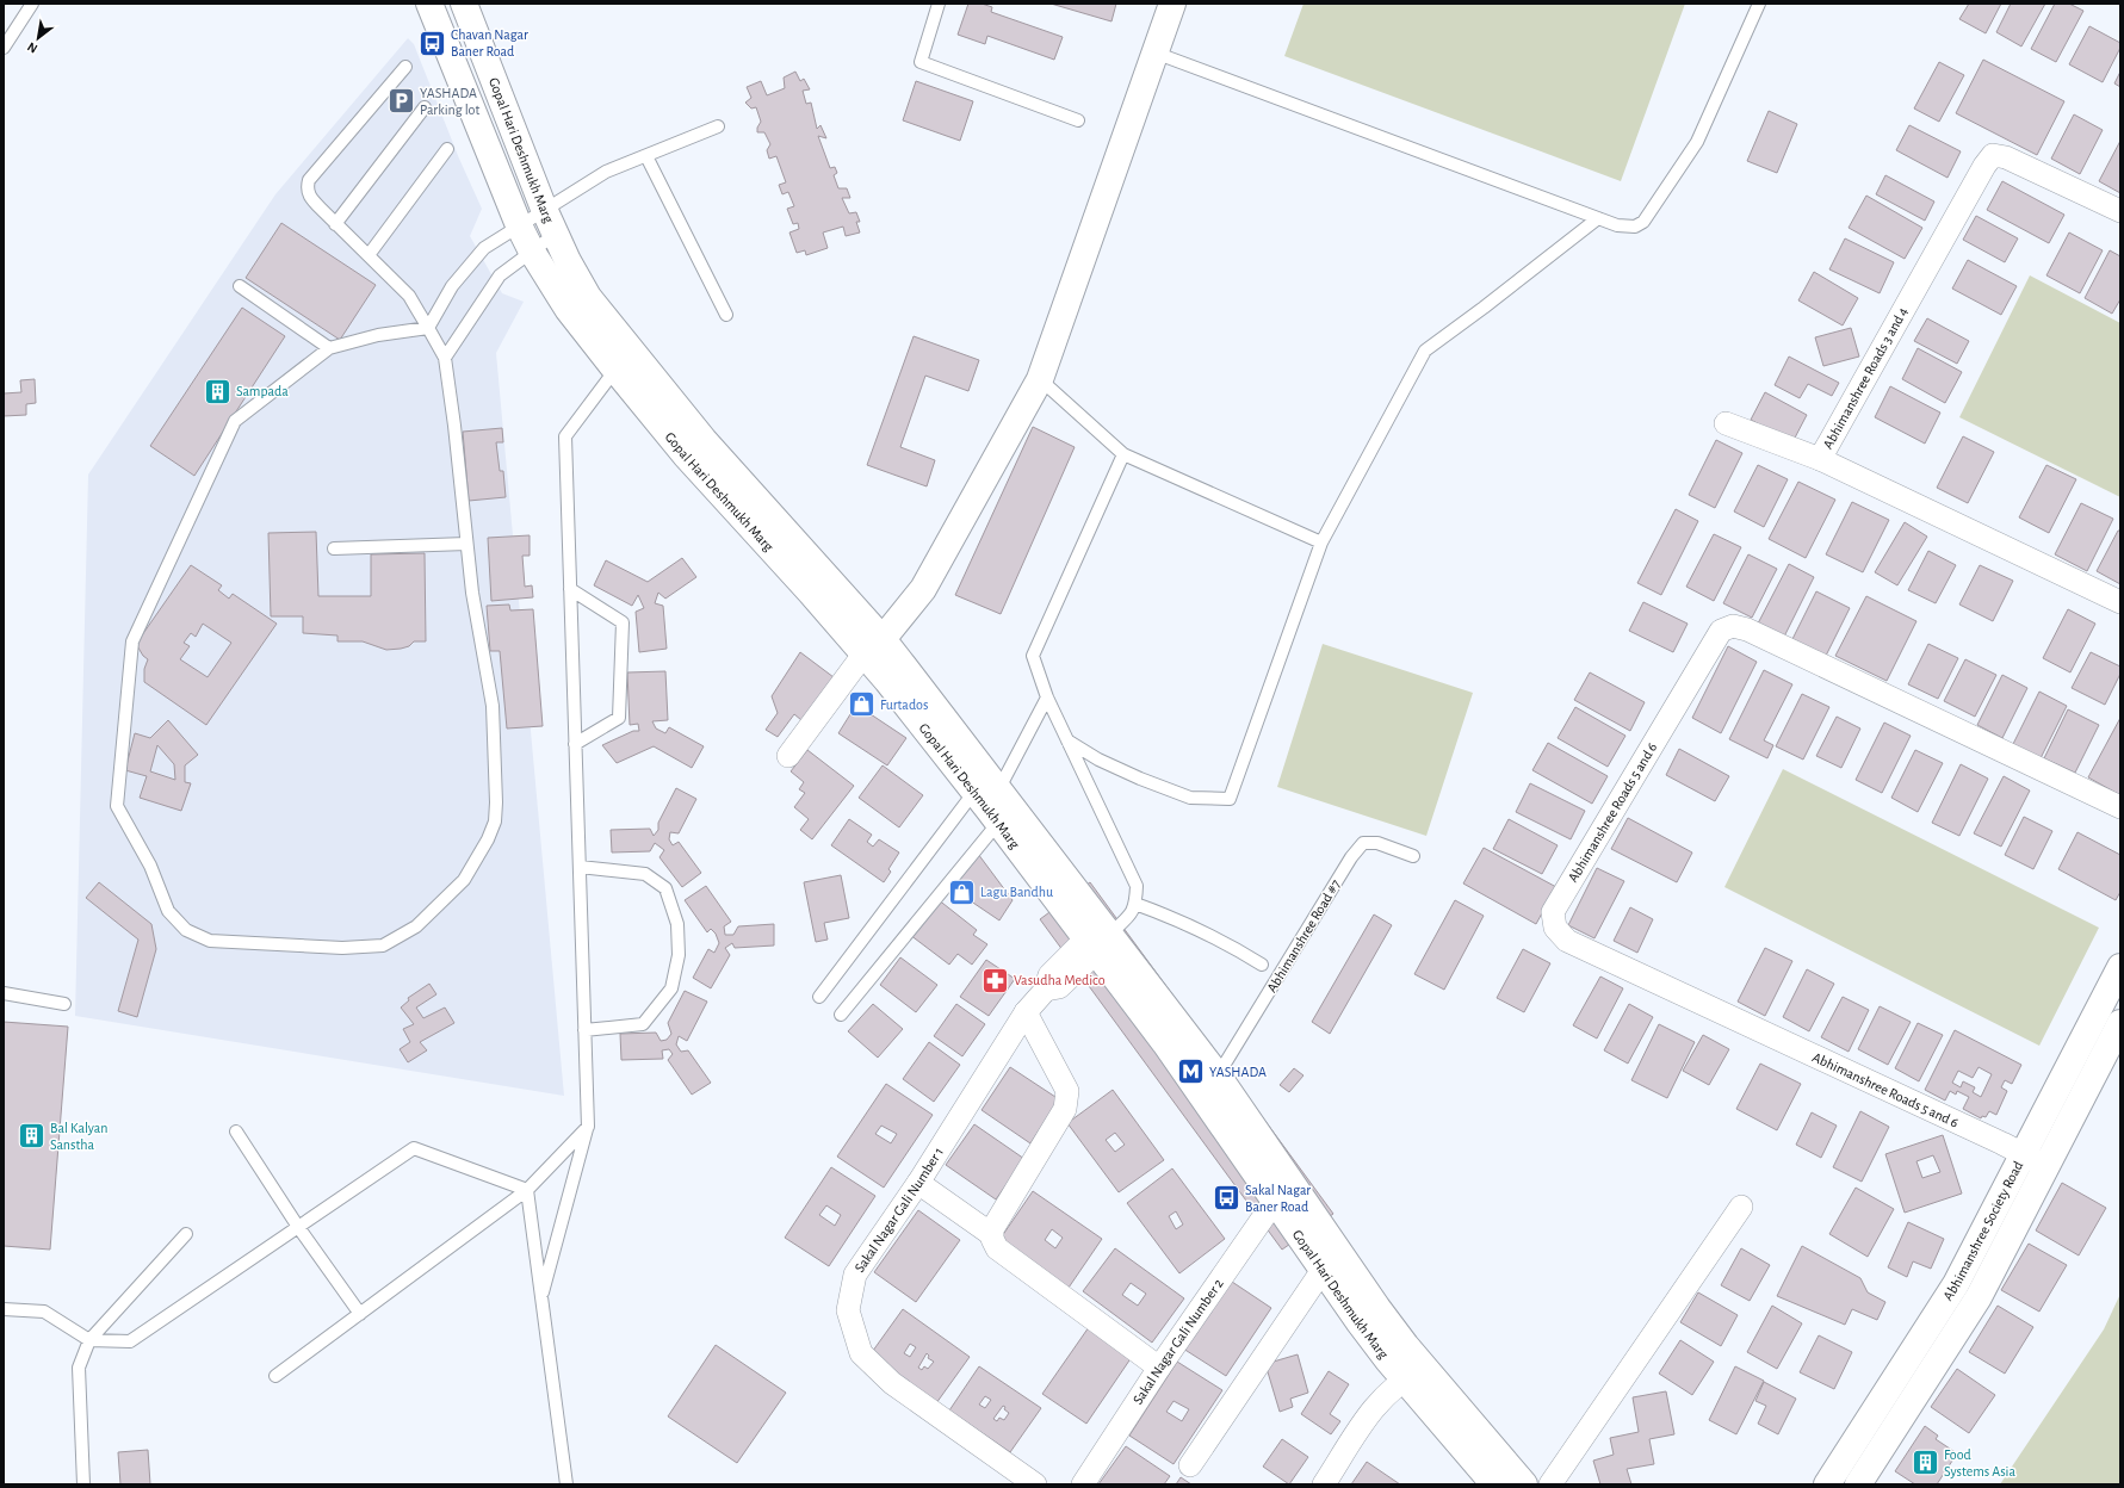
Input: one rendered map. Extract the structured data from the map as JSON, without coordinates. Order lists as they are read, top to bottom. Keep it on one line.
{"streets":{"main road":["Gopal Hari Deshmukh Marg","Abhimanshree Society Road"],"street":["Abhimanshree Roads 3 and 4","Abhimanshree Roads 5 and 6","Sakal Nagar Gali Number 1","Sakal Nagar Gali Number 2"],"lane":["Abhimanshree Road #7"]},"crossings":[["Gopal Hari Deshmukh Marg","Abhimanshree Road #7"],["Gopal Hari Deshmukh Marg","Sakal Nagar Gali Number 1"],["Gopal Hari Deshmukh Marg","Sakal Nagar Gali Number 2"],["Abhimanshree Roads 5 and 6","Abhimanshree Society Road"]],"places":{"bus stop":["Chavan Nagar Baner Road","Sakal Nagar Baner Road"],"parking":["YASHADA Parking lot"],"building":["Sampada","Bal Kalyan Sanstha","Food Systems Asia"],"shop":["Furtados","Lagu Bandhu"],"pharmacy":["Vasudha Medico"],"metro station":["YASHADA"]},"north":"bottom left"}
